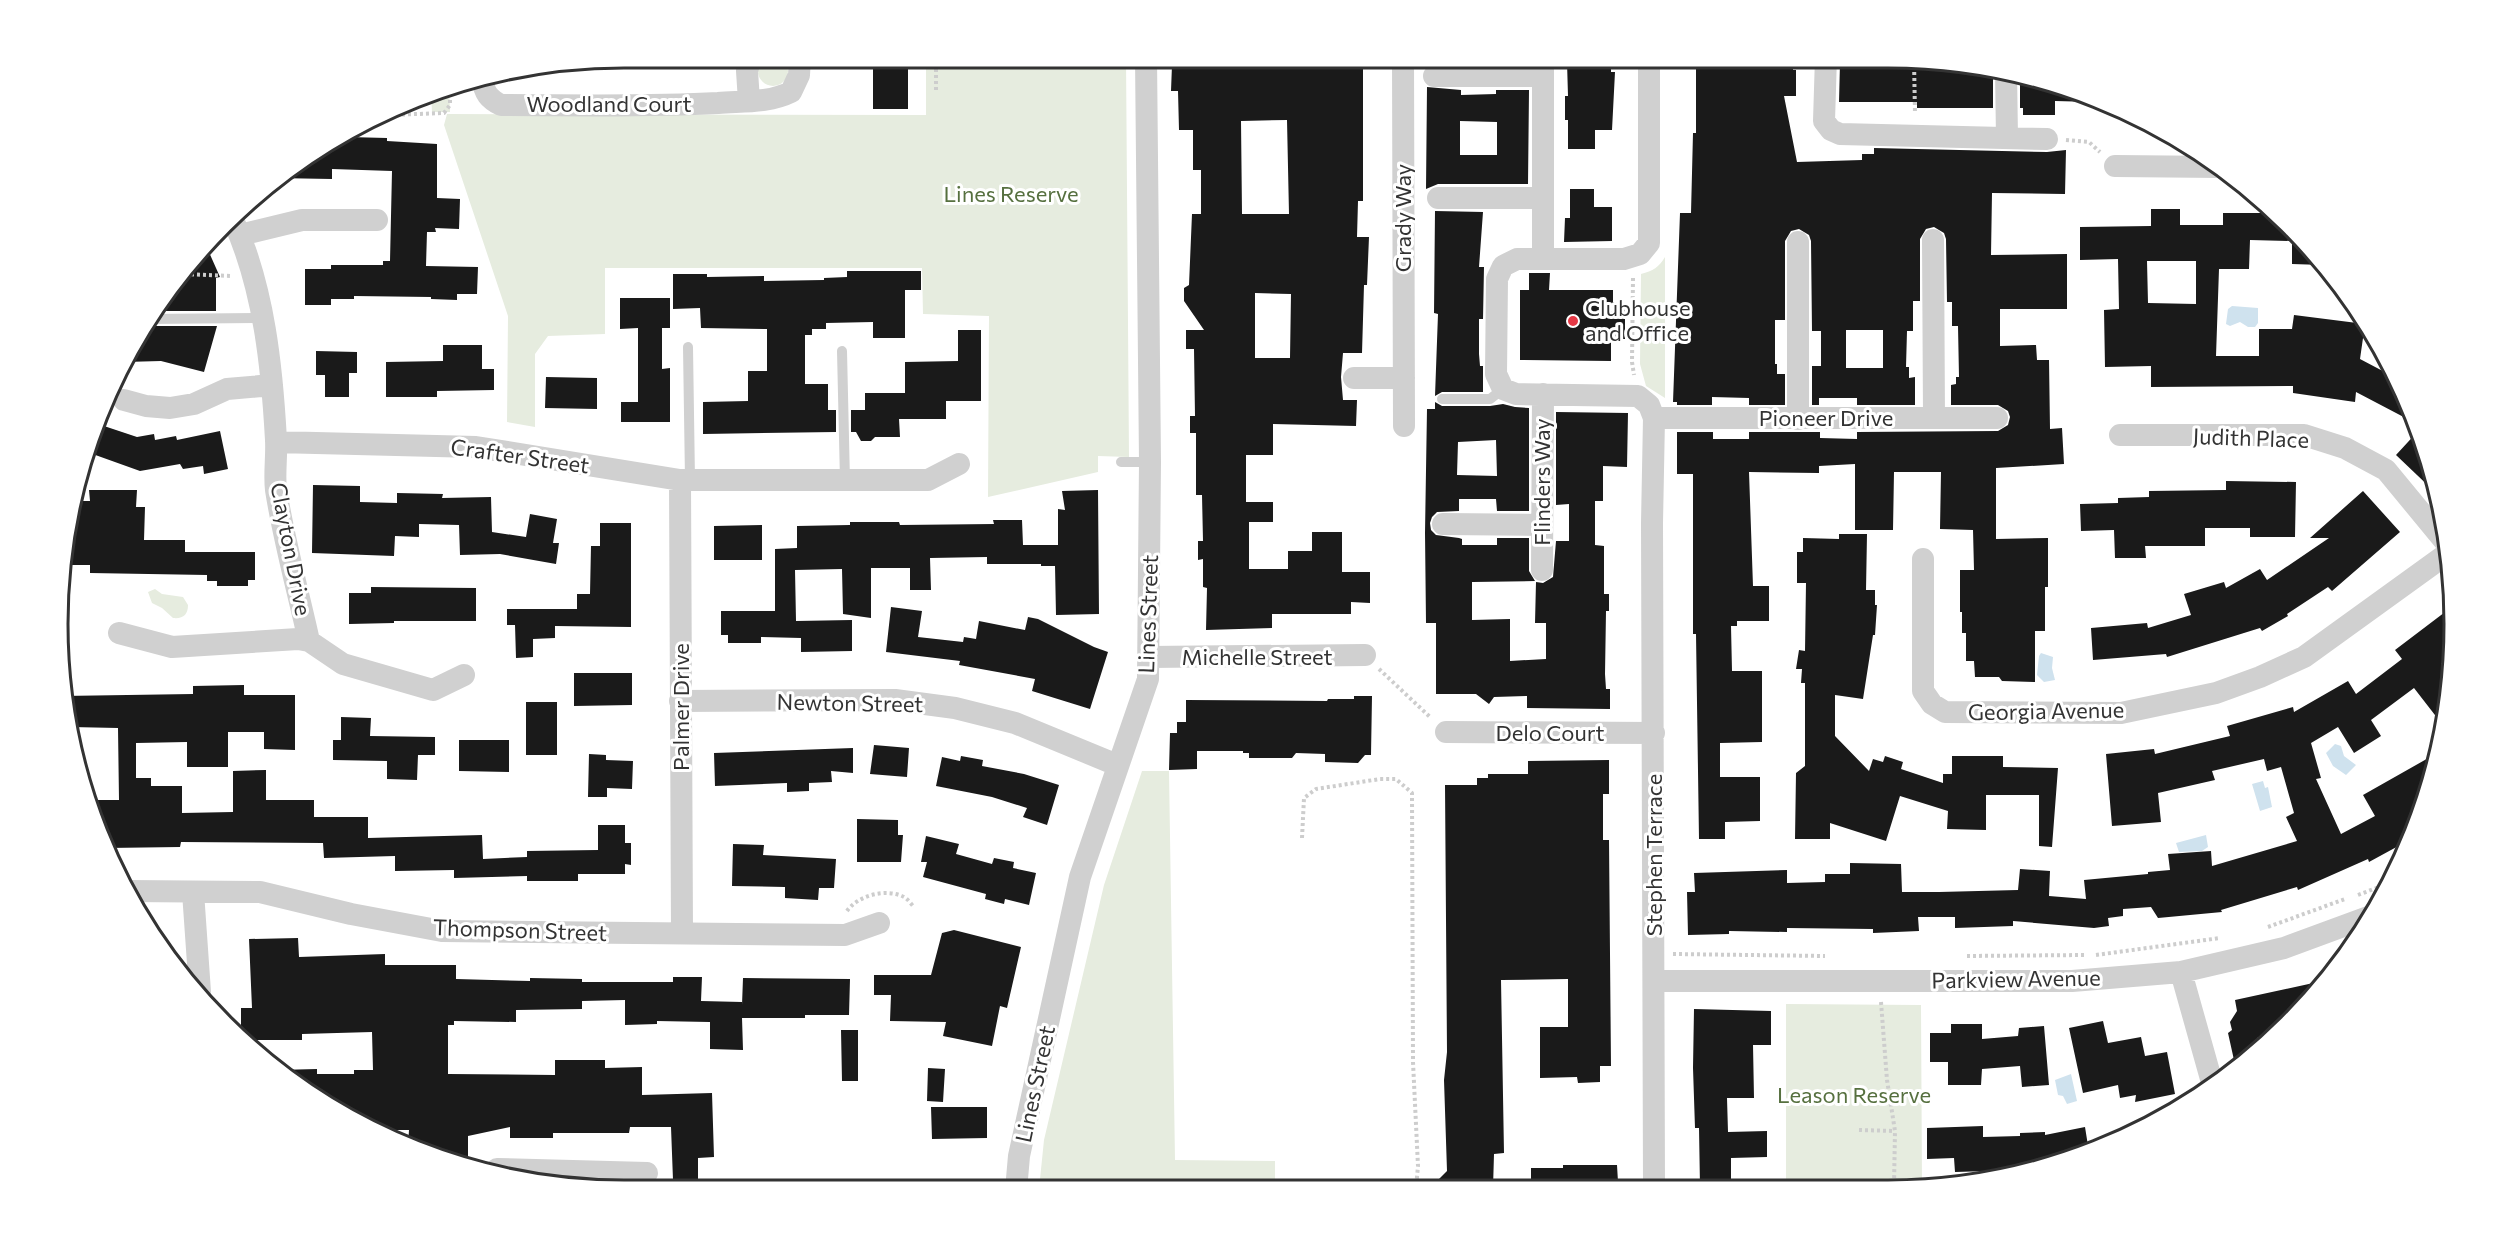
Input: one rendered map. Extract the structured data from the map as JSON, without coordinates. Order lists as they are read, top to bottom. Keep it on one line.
{"streets":{"street":["Woodland Court","Grady Way","Pioneer Drive","Judith Place","Crafter Street","Flinders Way","Clayton Drive","Lines Street","Michelle Street","Newton Street","Palmer Drive","Georgia Avenue","Delo Court","Stephen Terrace","Thompson Street","Parkview Avenue"]},"crossings":[["Pioneer Drive","Stephen Terrace"],["Crafter Street","Clayton Drive"],["Crafter Street","Palmer Drive"],["Lines Street","Michelle Street"],["Lines Street","Newton Street"],["Newton Street","Palmer Drive"],["Palmer Drive","Thompson Street"],["Delo Court","Stephen Terrace"],["Stephen Terrace","Parkview Avenue"]],"parks":["Lines Reserve","Leason Reserve"],"places":["Clubhouse and Office"]}
